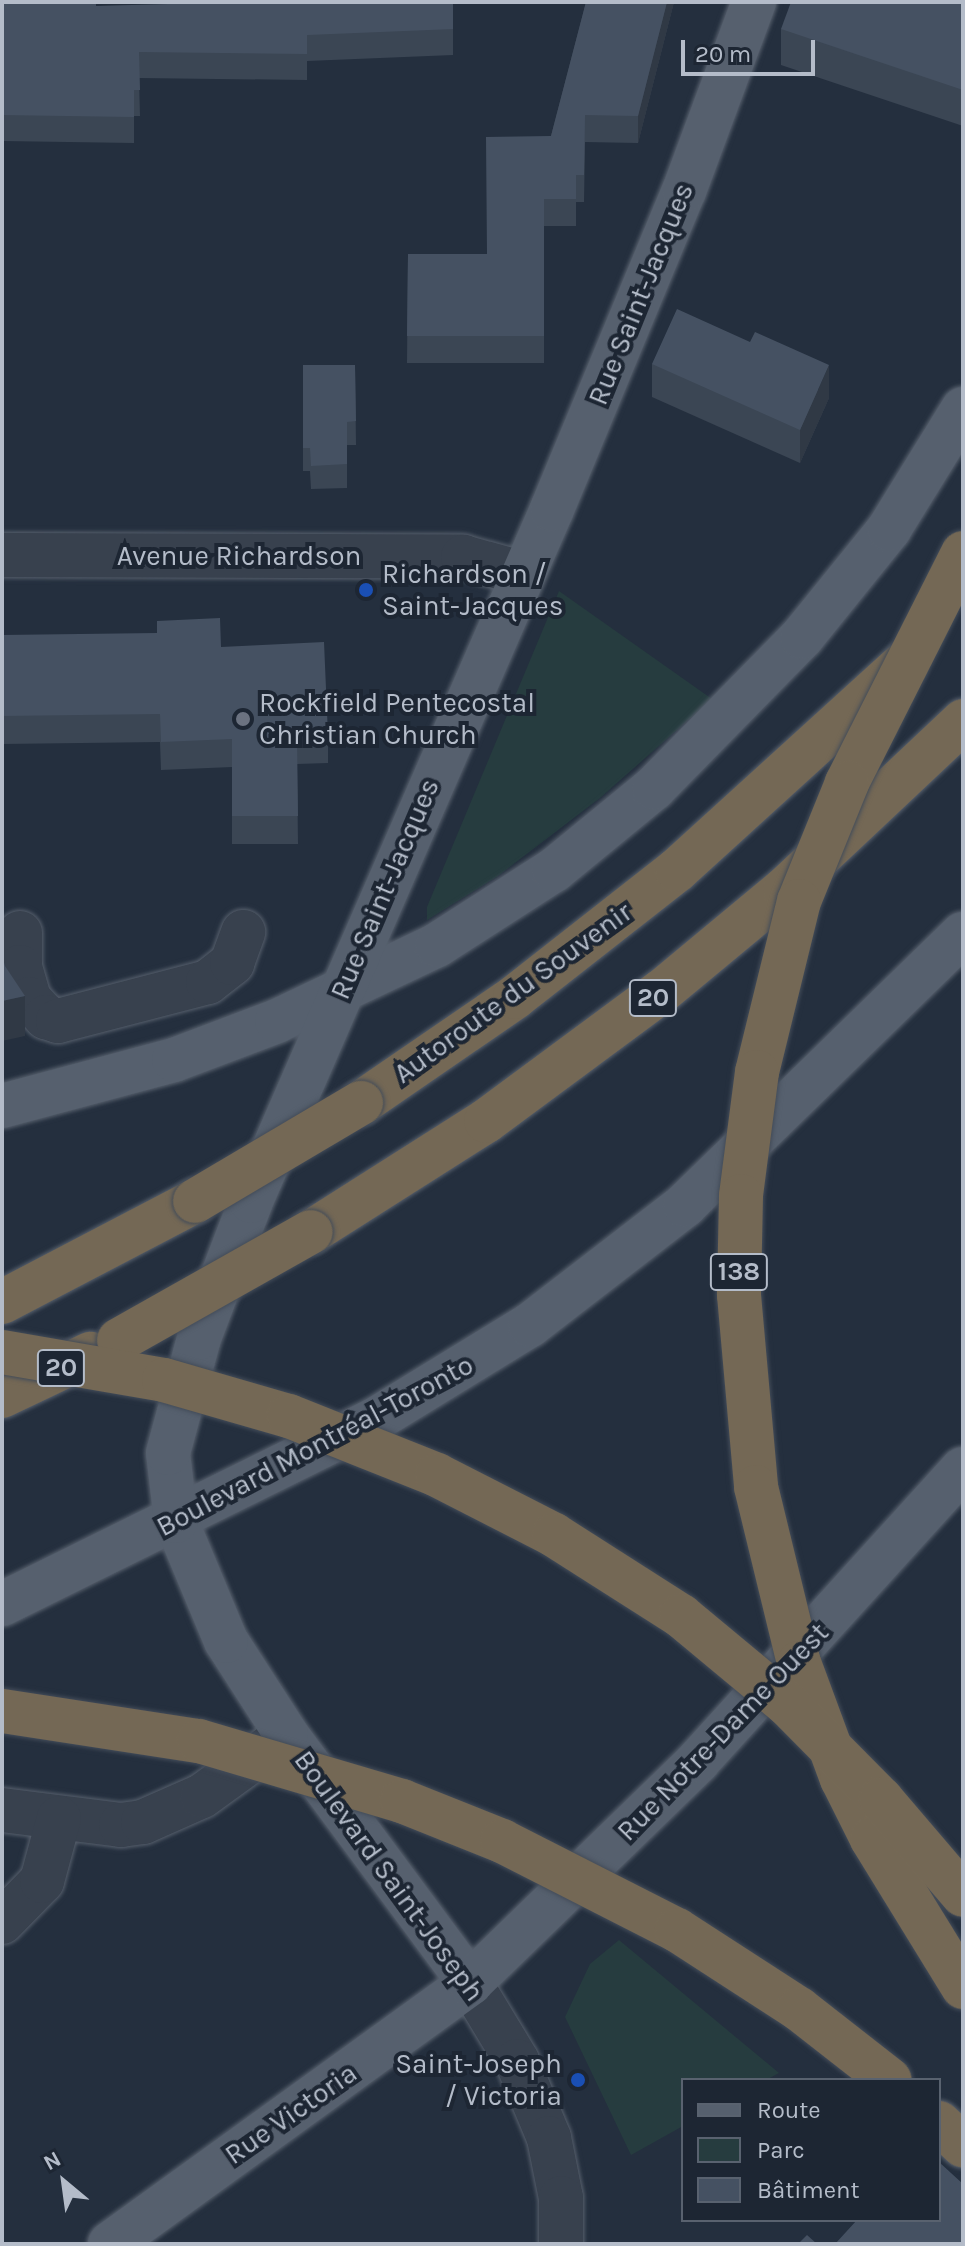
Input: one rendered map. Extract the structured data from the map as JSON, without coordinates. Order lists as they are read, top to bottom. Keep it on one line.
{"streets":{"highway":["Autoroute du Souvenir","20","138"],"main road":["Rue Saint-Jacques","Boulevard Montréal-Toronto","Rue Notre-Dame Ouest","Boulevard Saint-Joseph","Rue Victoria"],"street":["Avenue Richardson"]},"crossings":[["Rue Saint-Jacques","Avenue Richardson"],["Rue Saint-Jacques","Boulevard Montréal-Toronto"],["Rue Saint-Jacques","Boulevard Saint-Joseph"],["Boulevard Montréal-Toronto","Boulevard Saint-Joseph"],["Rue Notre-Dame Ouest","Boulevard Saint-Joseph"],["Rue Notre-Dame Ouest","Rue Victoria"],["Boulevard Saint-Joseph","Rue Victoria"]],"places":["Richardson / Saint-Jacques","Rockfield Pentecostal Christian Church","Saint-Joseph / Victoria"],"legend":["Route","Parc","Bâtiment"],"scale_bar":"20 m","north":"top left"}
